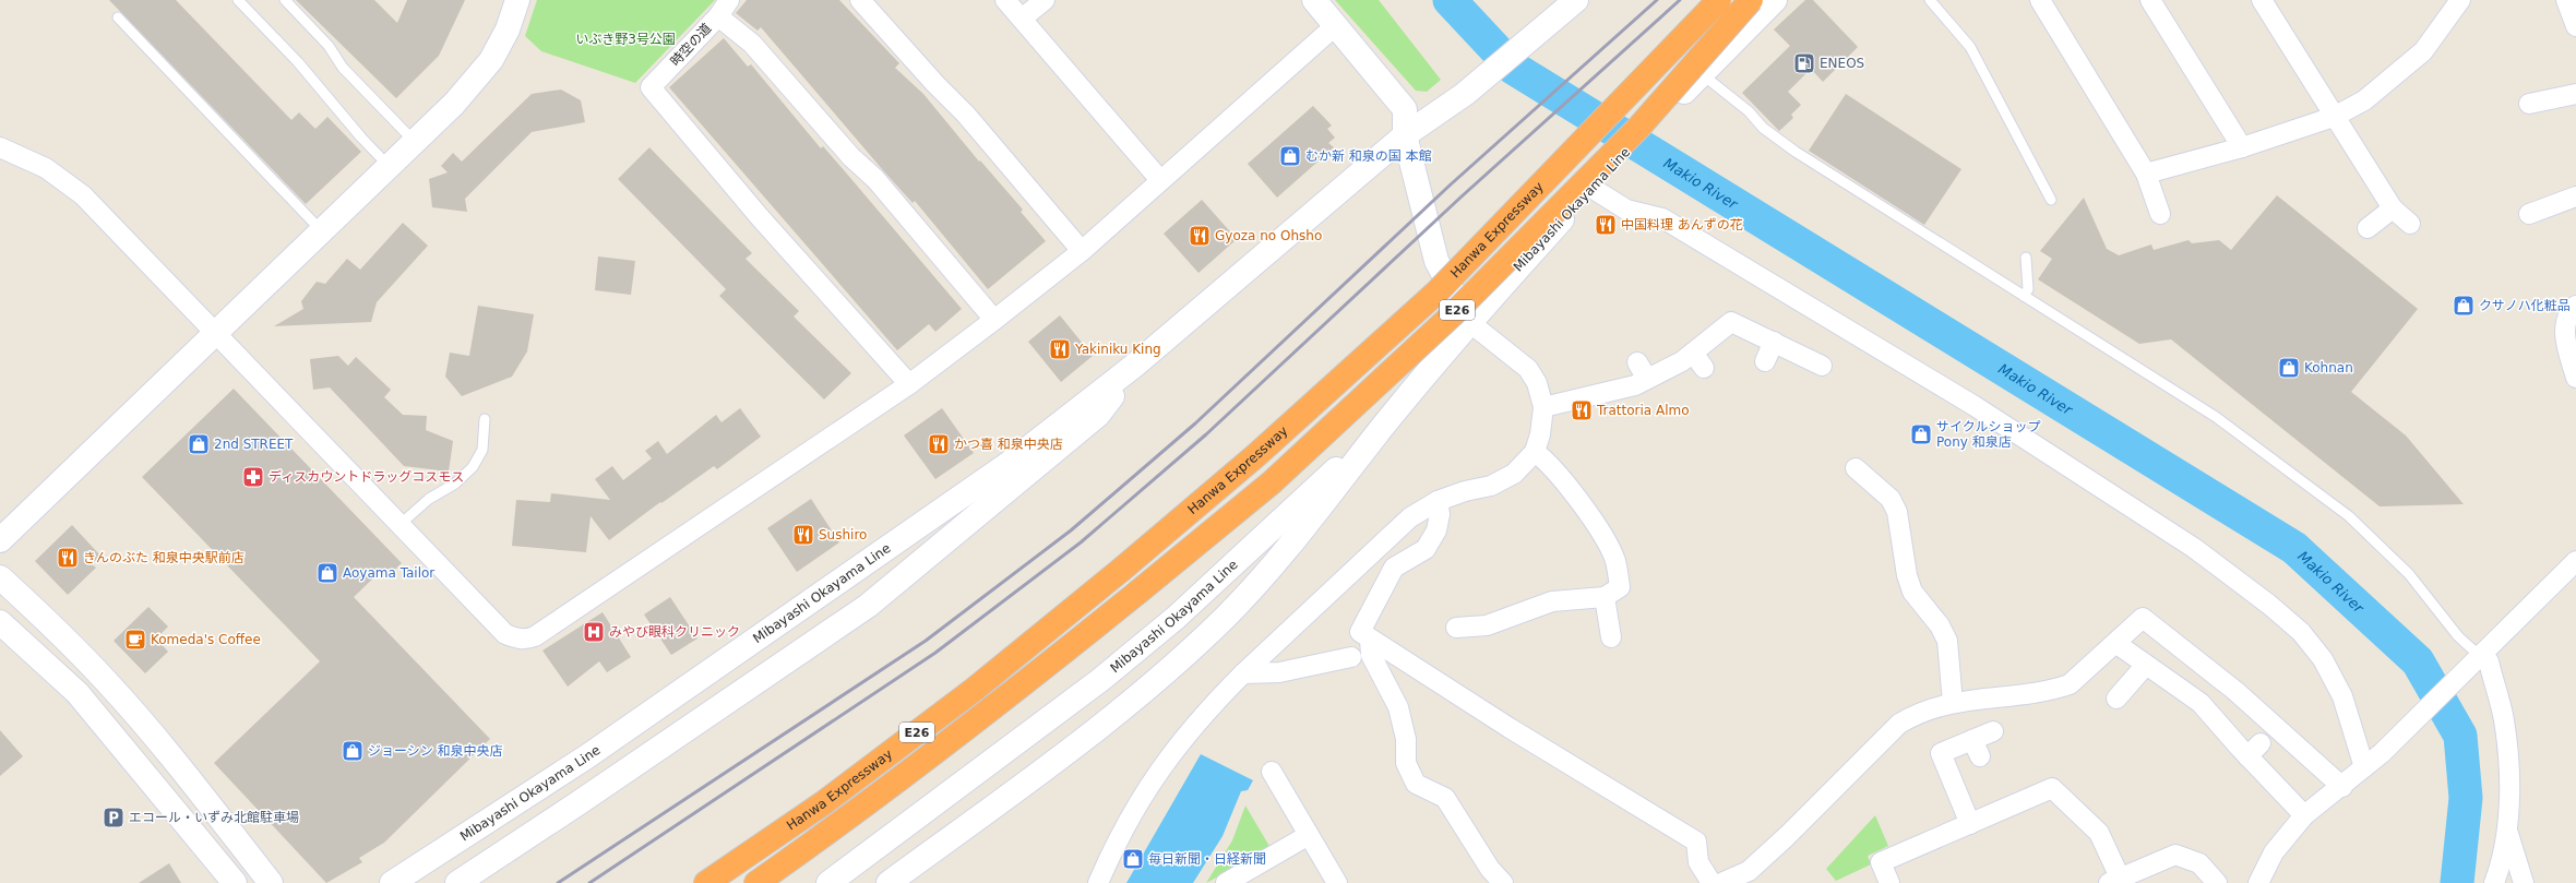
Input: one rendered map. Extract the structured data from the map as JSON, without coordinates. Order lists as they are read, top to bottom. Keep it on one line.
{"streets":{"highway":["Hanwa Expressway","E26"],"main road":["Mibayashi Okayama Line"],"street":["時空の道"]},"water":["Makio River"],"parks":["いぶき野3号公園"],"places":{"fuel station":["ENEOS"],"shop":["むか新 和泉の国 本館","クサノハ化粧品","Kohnan","サイクルショップ Pony 和泉店","2nd STREET","Aoyama Tailor","ジョーシン 和泉中央店","毎日新聞・日経新聞"],"restaurant":["中国料理 あんずの花","Gyoza no Ohsho","Yakiniku King","Trattoria Almo","かつ喜 和泉中央店","Sushiro","きんのぶた 和泉中央駅前店"],"pharmacy":["ディスカウントドラッグコスモス"],"hospital":["みやび眼科クリニック"],"cafe":["Komeda's Coffee"],"parking":["エコール・いずみ北館駐車場"]}}
